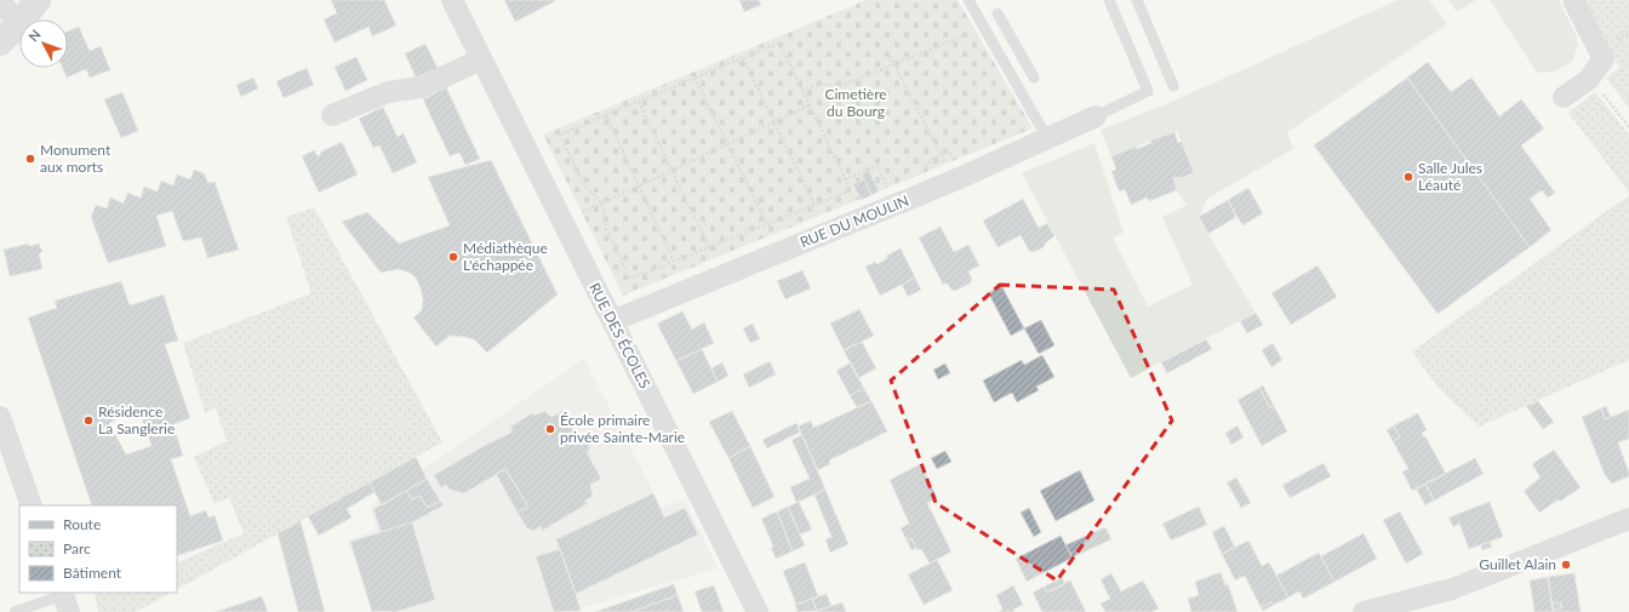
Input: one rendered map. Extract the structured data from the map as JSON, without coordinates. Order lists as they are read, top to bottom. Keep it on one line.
{"streets":{"street":["RUE DU MOULIN","RUE DES ÉCOLES"]},"crossings":[["RUE DU MOULIN","RUE DES ÉCOLES"]],"parks":["Cimetière du Bourg"],"places":["Monument aux morts","Salle Jules Léauté","Médiathèque L'échappée","Résidence La Sanglerie","École primaire privée Sainte-Marie","Guillet Alain"],"legend":["Route","Parc","Bâtiment"],"north":"top left"}
